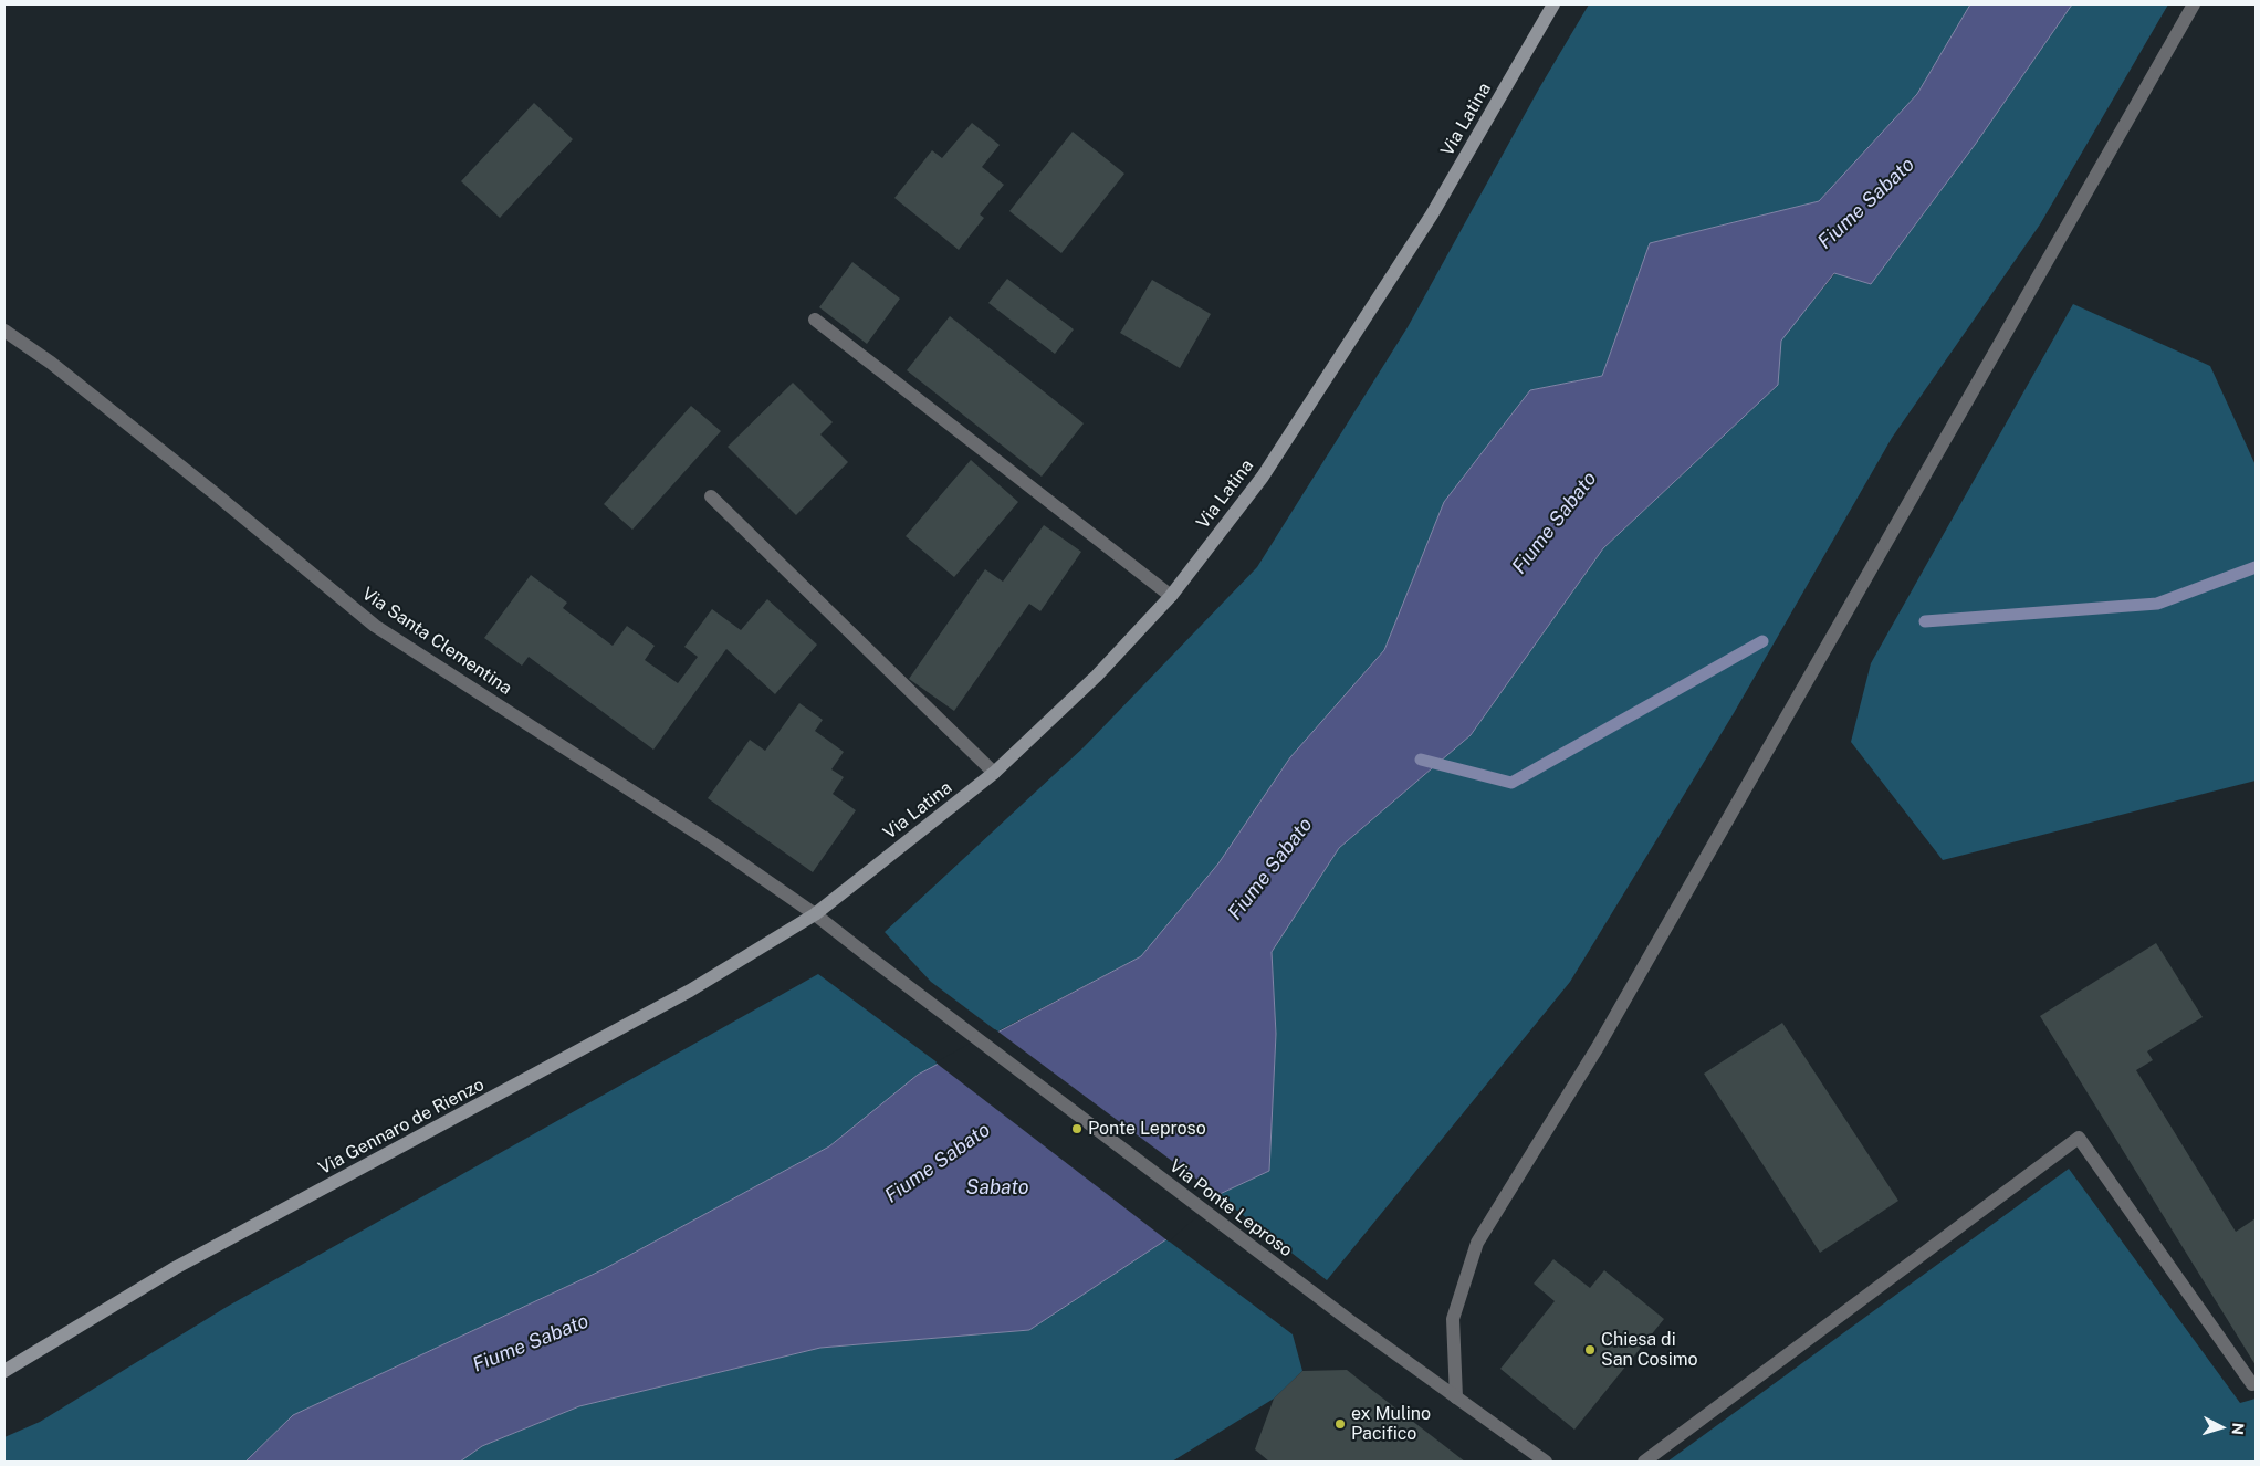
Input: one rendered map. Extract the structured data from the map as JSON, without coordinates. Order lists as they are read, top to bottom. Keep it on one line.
{"streets":{"street":["Via Latina","Via Santa Clementina","Via Gennaro de Rienzo","Via Ponte Leproso"]},"crossings":[["Via Latina","Via Santa Clementina"],["Via Latina","Via Gennaro de Rienzo"],["Via Santa Clementina","Via Gennaro de Rienzo"],["Via Santa Clementina","Via Ponte Leproso"]],"water":["Fiume Sabato","Sabato"],"places":["Ponte Leproso","Chiesa di San Cosimo","ex Mulino Pacifico"],"north":"right"}
